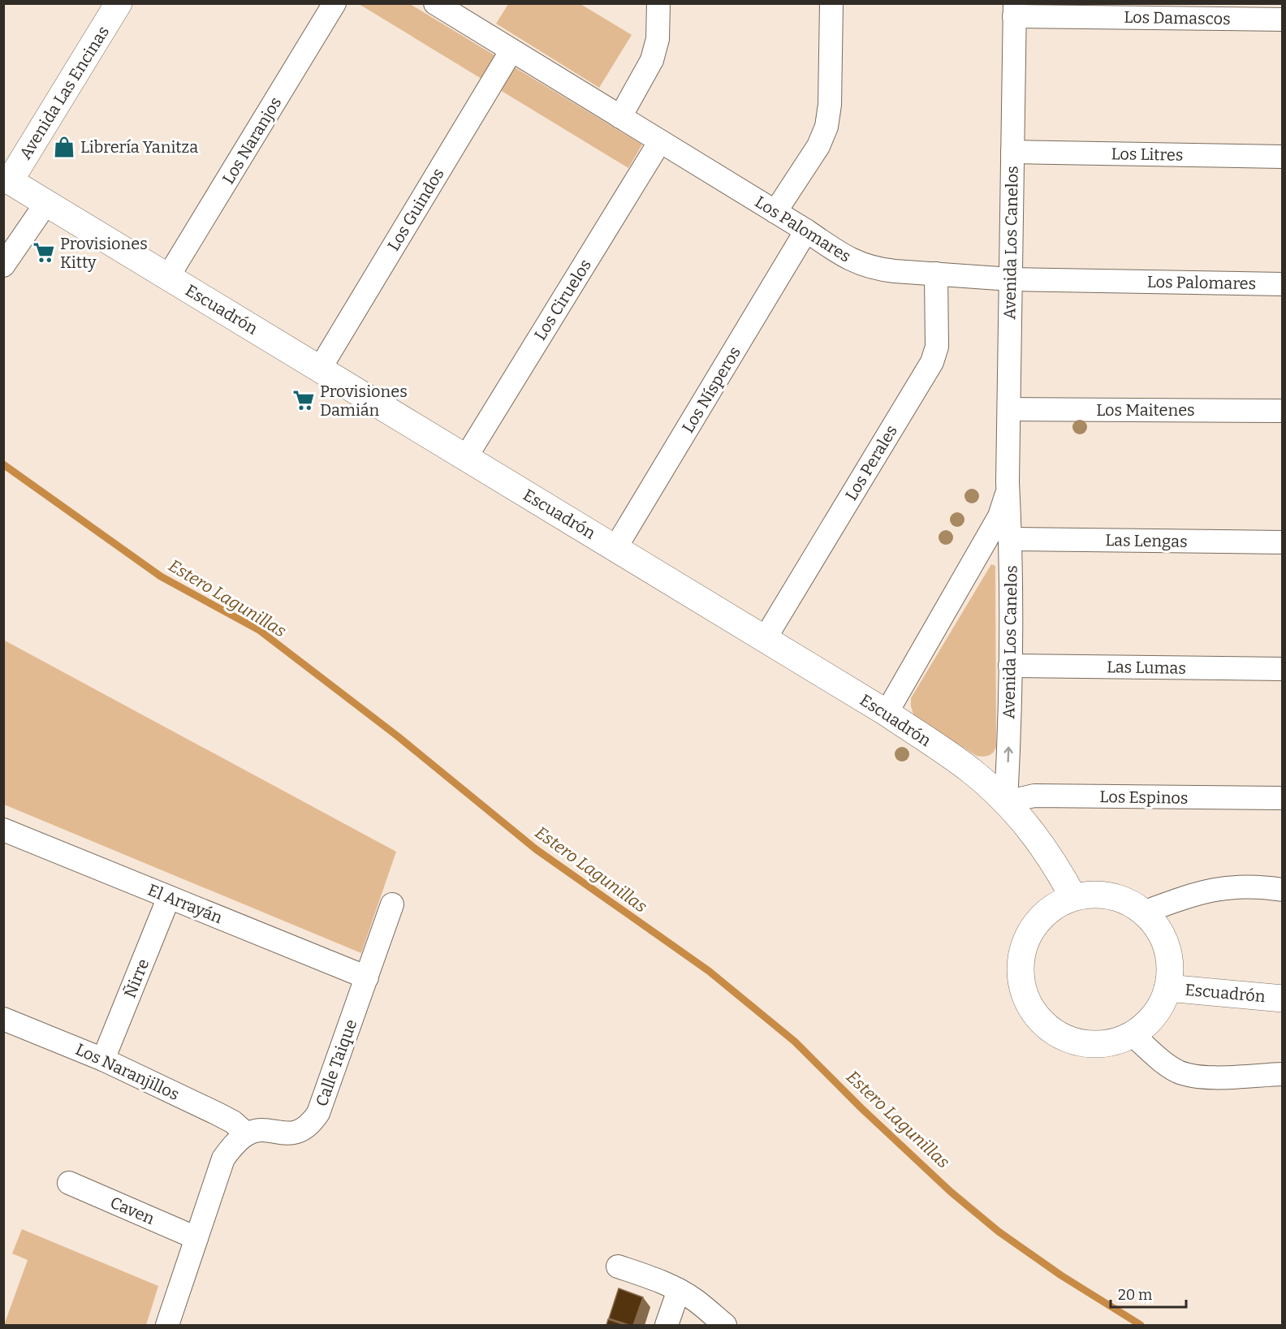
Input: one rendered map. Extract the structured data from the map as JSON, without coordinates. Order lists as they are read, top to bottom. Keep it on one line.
{"streets":{"street":["Los Damascos","Avenida Las Encinas","Los Naranjos","Los Litres","Los Guindos","Los Palomares","Avenida Los Canelos","Los Ciruelos","Escuadrón","Los Nísperos","Los Maitenes","Los Perales","Las Lengas","Las Lumas","Los Espinos","El Arrayán","Ñirre","Calle Taique","Los Naranjillos","Caven"]},"crossings":[["Los Damascos","Avenida Los Canelos"],["Avenida Las Encinas","Escuadrón"],["Los Naranjos","Escuadrón"],["Los Litres","Avenida Los Canelos"],["Los Guindos","Los Palomares"],["Los Guindos","Escuadrón"],["Los Palomares","Avenida Los Canelos"],["Los Palomares","Los Ciruelos"],["Los Palomares","Los Nísperos"],["Los Palomares","Los Perales"],["Avenida Los Canelos","Escuadrón"],["Avenida Los Canelos","Los Maitenes"],["Avenida Los Canelos","Las Lengas"],["Avenida Los Canelos","Las Lumas"],["Avenida Los Canelos","Los Espinos"],["Los Ciruelos","Escuadrón"],["Escuadrón","Los Nísperos"],["Escuadrón","Los Perales"],["Escuadrón","Los Espinos"],["El Arrayán","Ñirre"],["El Arrayán","Calle Taique"],["Ñirre","Los Naranjillos"],["Calle Taique","Los Naranjillos"]],"water":["Estero Lagunillas"],"places":{"shop":["Librería Yanitza"],"supermarket":["Provisiones Kitty","Provisiones Damián"]},"scale_bar":"20 m"}
